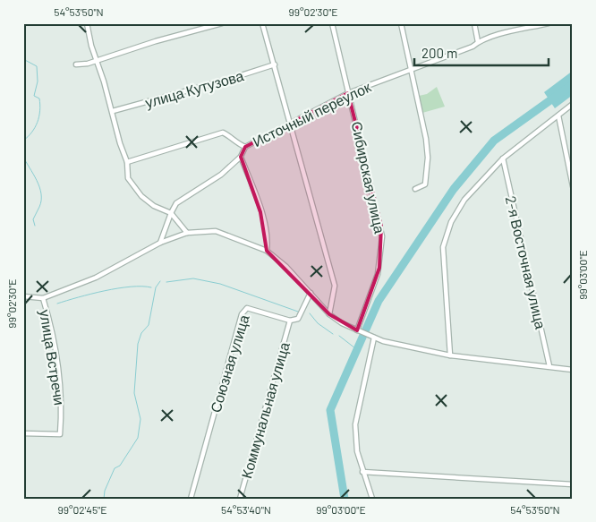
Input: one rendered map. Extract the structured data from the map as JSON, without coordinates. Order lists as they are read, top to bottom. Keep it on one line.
{"streets":{"street":["улица Кутузова","Источный переулок","Сибирская улица","2-я Восточная улица","улица Встречи","Союзная улица","Коммунальная улица"]},"crossings":[["Источный переулок","Сибирская улица"],["Союзная улица","Коммунальная улица"]],"scale_bar":"200 m","coordinates":["54°53'50\"N","99°02'30\"E","99°03'00\"E","99°02'45\"E","54°53'40\"N"]}
